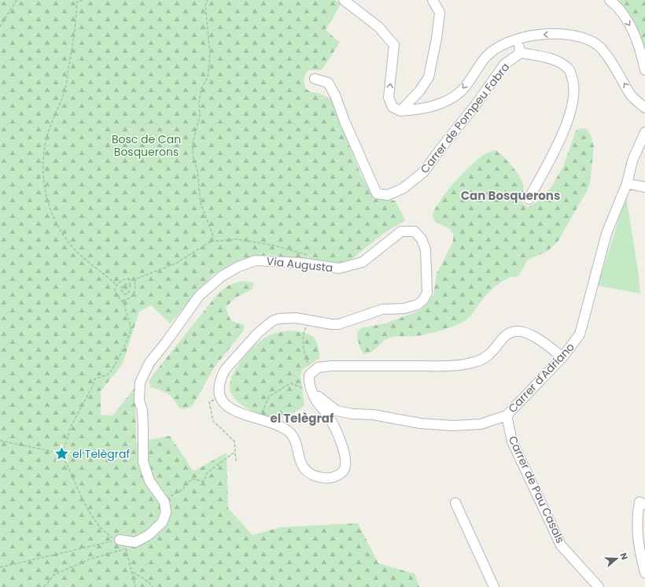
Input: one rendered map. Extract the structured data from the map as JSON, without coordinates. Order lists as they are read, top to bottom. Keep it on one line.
{"streets":{"street":["Carrer de Pompeu Fabra","Via Augusta","Carrer d'Adriano","Carrer de Pau Casals"]},"crossings":[["Carrer d'Adriano","Carrer de Pau Casals"]],"districts":["Can Bosquerons","el Telègraf"],"parks":["Bosc de Can Bosquerons"],"places":{"place":["el Telègraf"]},"north":"right"}
